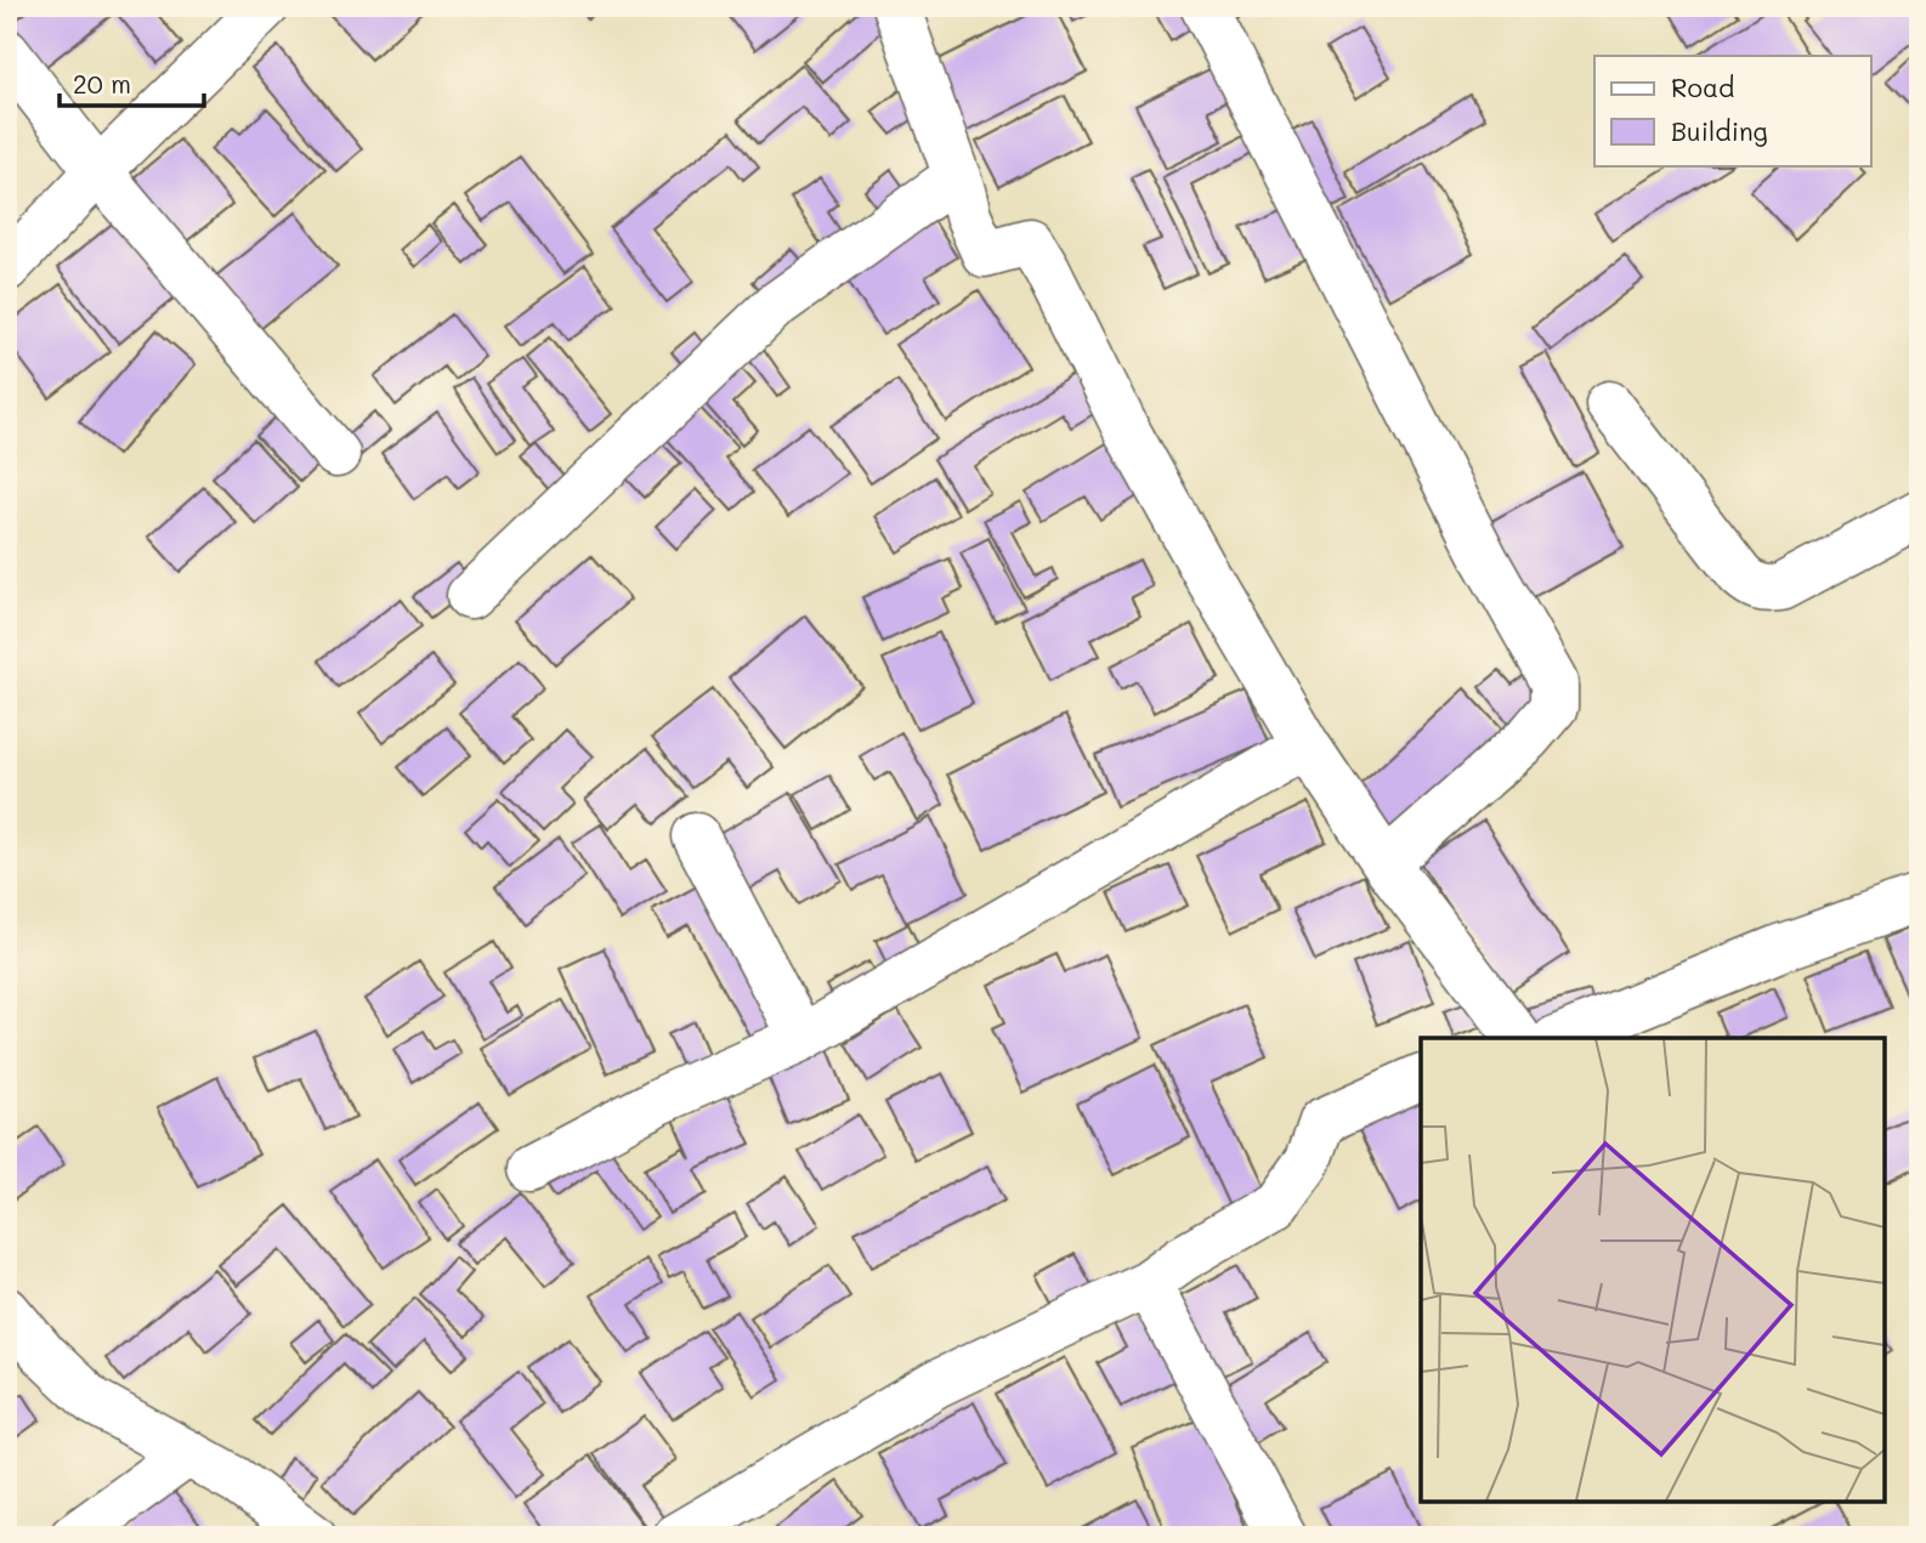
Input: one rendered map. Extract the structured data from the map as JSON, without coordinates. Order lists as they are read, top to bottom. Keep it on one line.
{"legend":["Road","Building"],"scale_bar":"20 m"}
